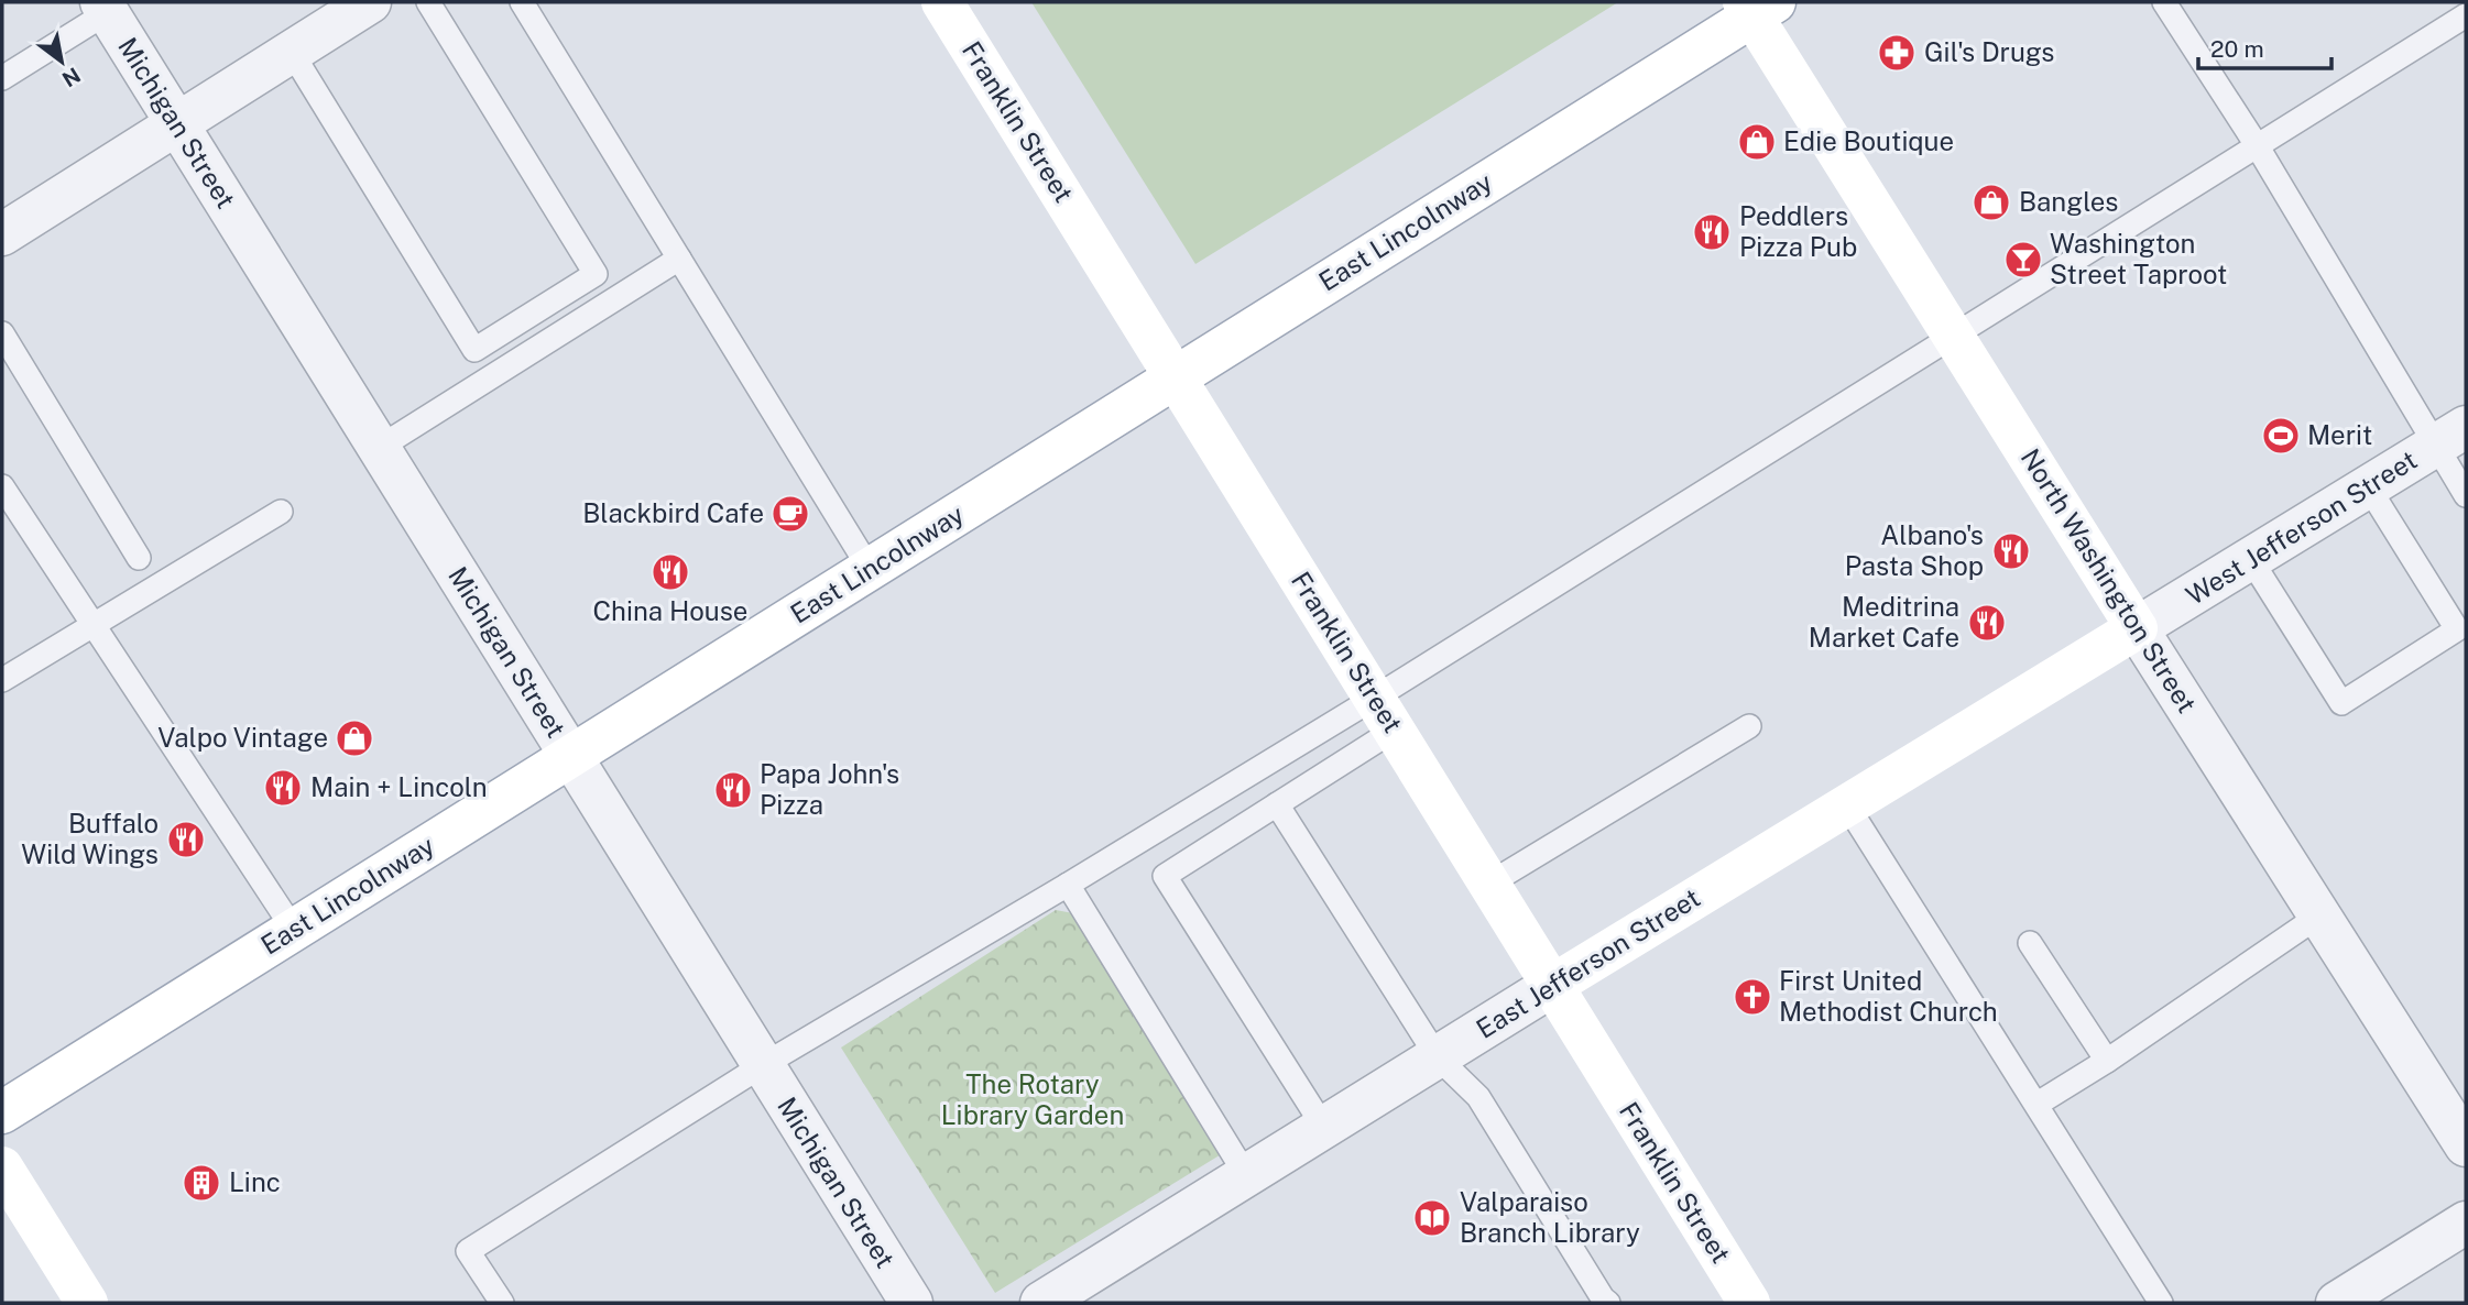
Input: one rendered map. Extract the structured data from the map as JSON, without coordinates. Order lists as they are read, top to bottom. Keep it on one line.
{"streets":{"main road":["Franklin Street","East Lincolnway","North Washington Street","East Jefferson Street"],"street":["Michigan Street","West Jefferson Street"]},"crossings":[["Franklin Street","East Lincolnway"],["Franklin Street","East Jefferson Street"],["Michigan Street","East Lincolnway"],["East Lincolnway","North Washington Street"],["West Jefferson Street","North Washington Street"],["West Jefferson Street","East Jefferson Street"],["North Washington Street","East Jefferson Street"]],"parks":["The Rotary Library Garden"],"places":{"pharmacy":["Gil's Drugs"],"shop":["Edie Boutique","Bangles","Valpo Vintage"],"restaurant":["Peddlers Pizza Pub","Albano's Pasta Shop","China House","Meditrina Market Cafe","Main + Lincoln","Papa John's Pizza","Buffalo Wild Wings"],"bar":["Washington Street Taproot"],"sports":["Merit"],"cafe":["Blackbird Cafe"],"church":["First United Methodist Church"],"building":["Linc"],"library":["Valparaiso Branch Library"]},"scale_bar":"20 m","north":"bottom right"}
